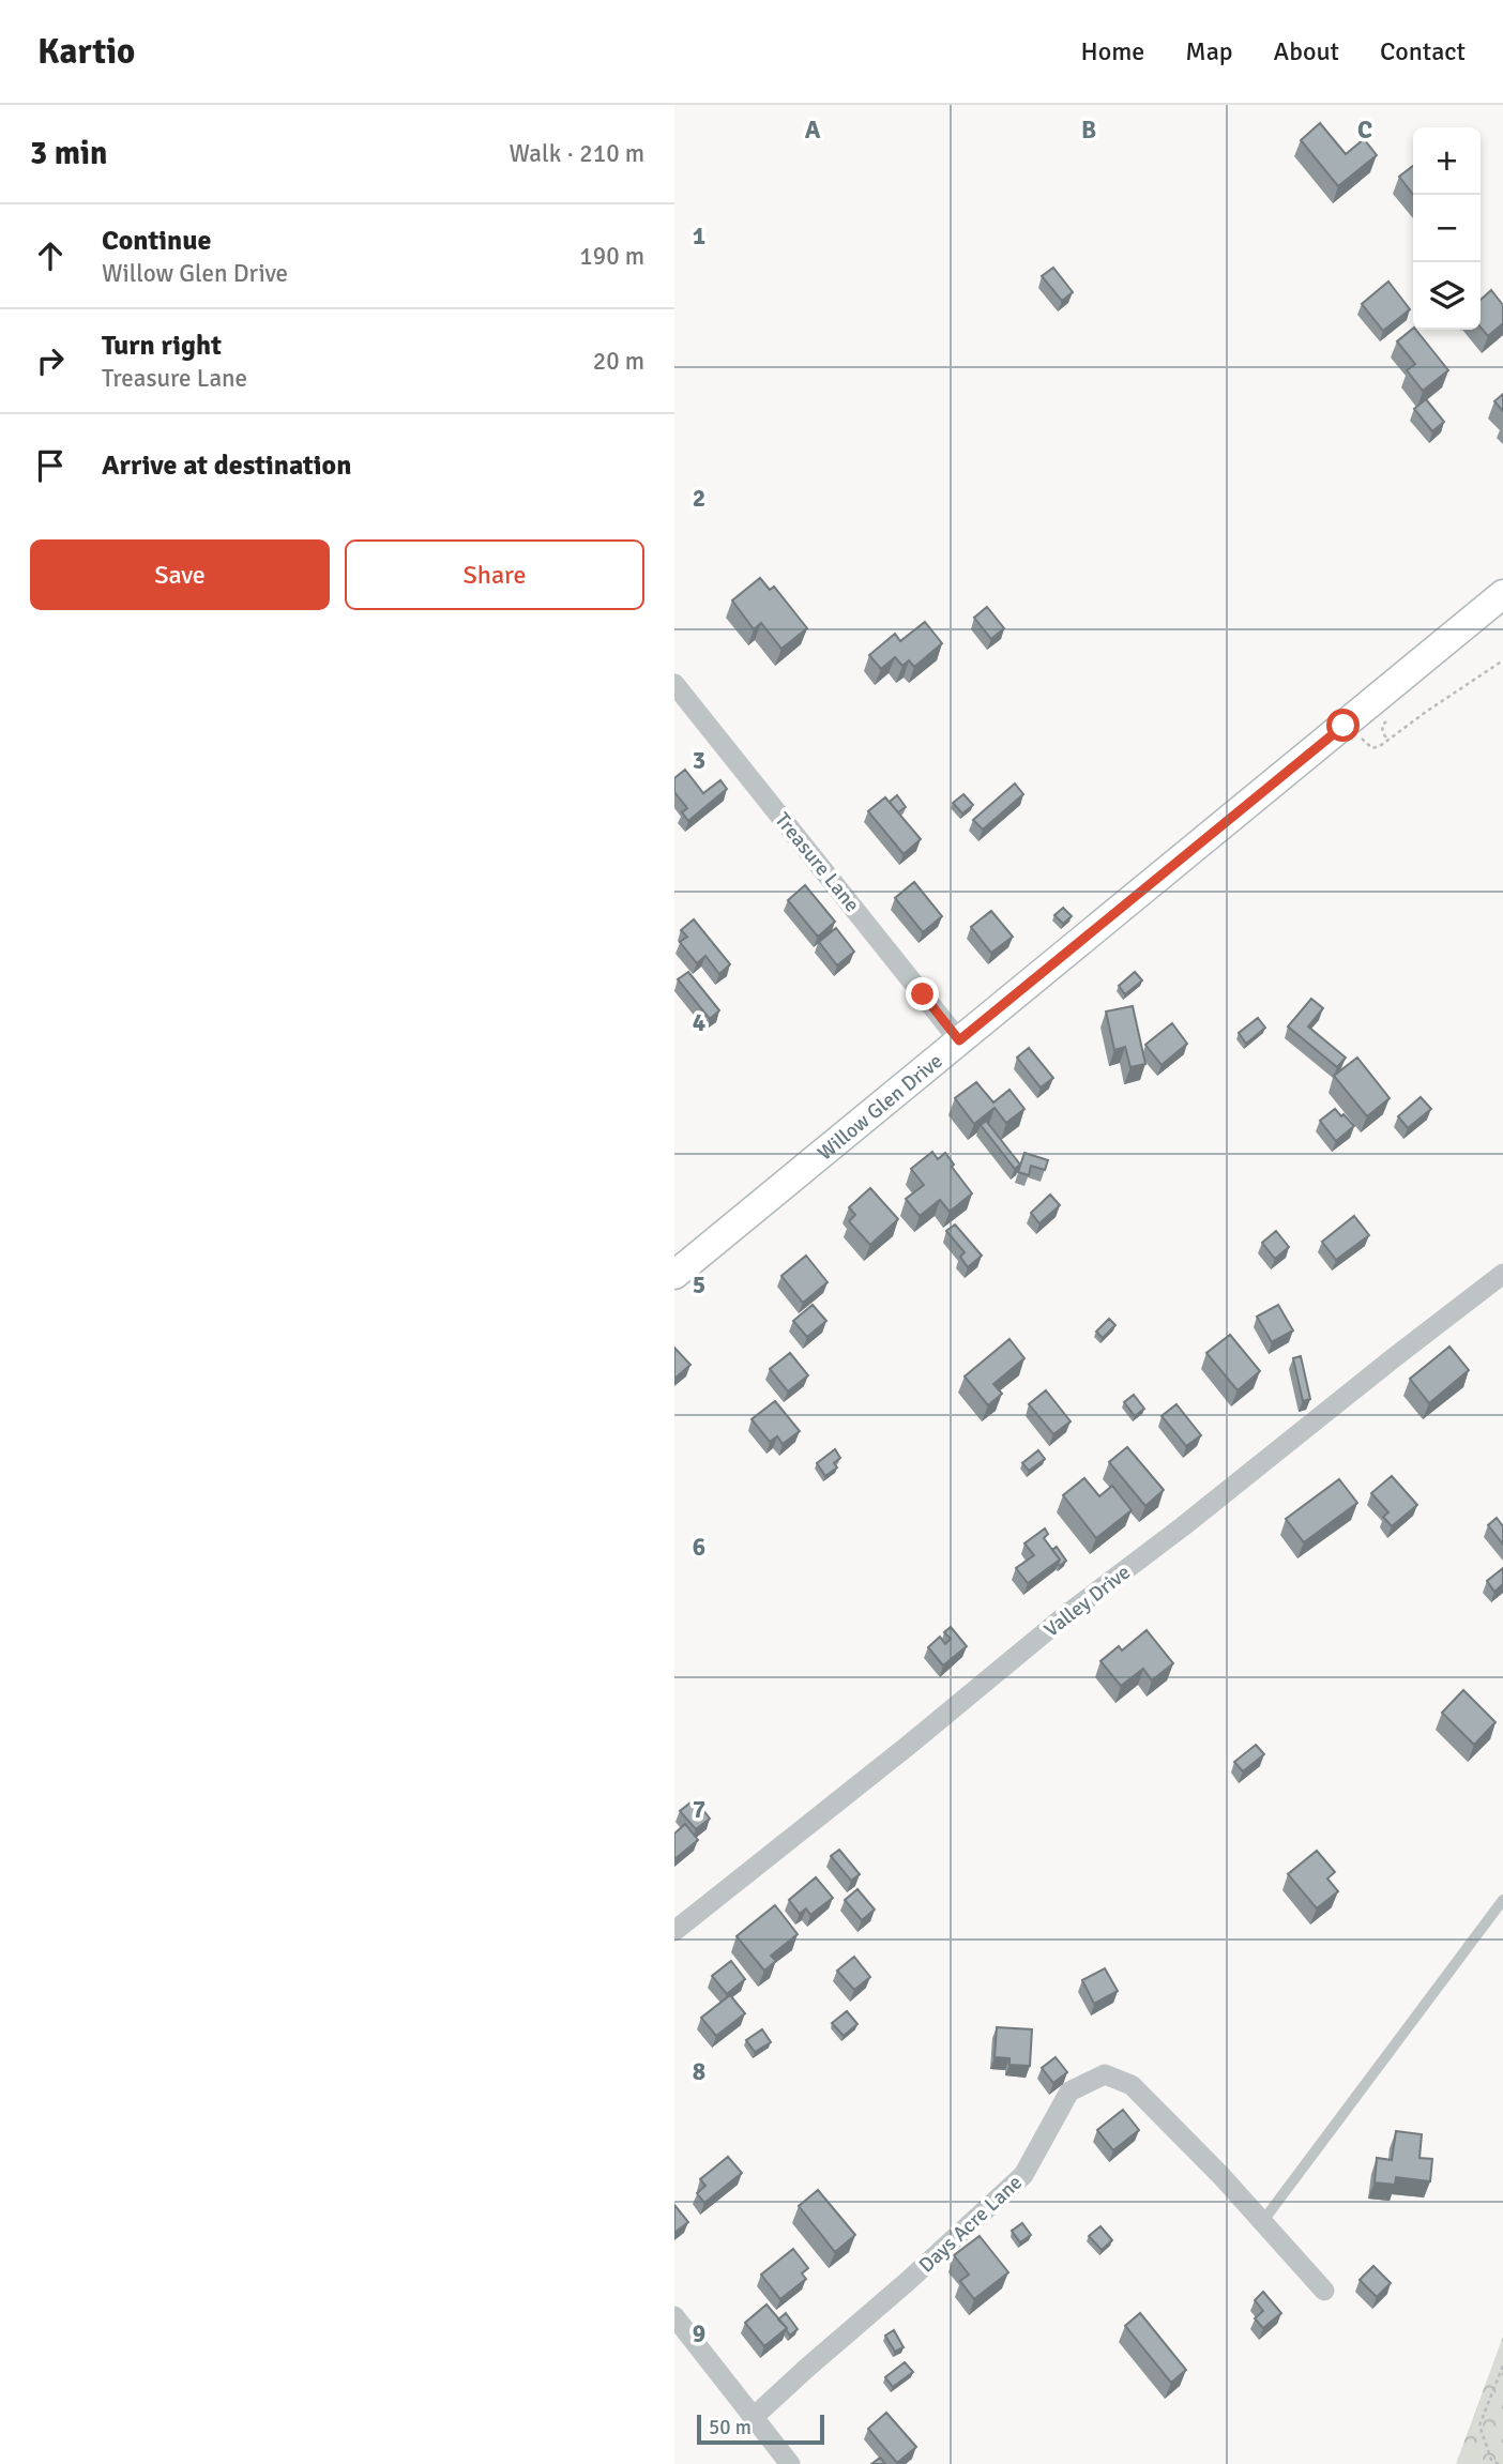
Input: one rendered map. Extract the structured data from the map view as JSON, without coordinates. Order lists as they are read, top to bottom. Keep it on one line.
{"streets":{"main road":["Willow Glen Drive"],"street":["Treasure Lane","Valley Drive","Days Acre Lane"]},"crossings":[["Treasure Lane","Willow Glen Drive"]],"scale_bar":"50 m","page":{"header":"Kartio","nav":["Home","Map","About","Contact"],"heading":["3 min","Walk · 210 m"],"map_buttons":["+","−"],"list":[["Continue","Willow Glen Drive","190 m"],["Turn right","Treasure Lane","20 m"],"Arrive at destination"],"buttons":["Save","Share"],"scale":"50 m"},"grid":{"columns":["A","B","C"],"rows":["1","2","3","4","5","6","7","8","9"]}}
